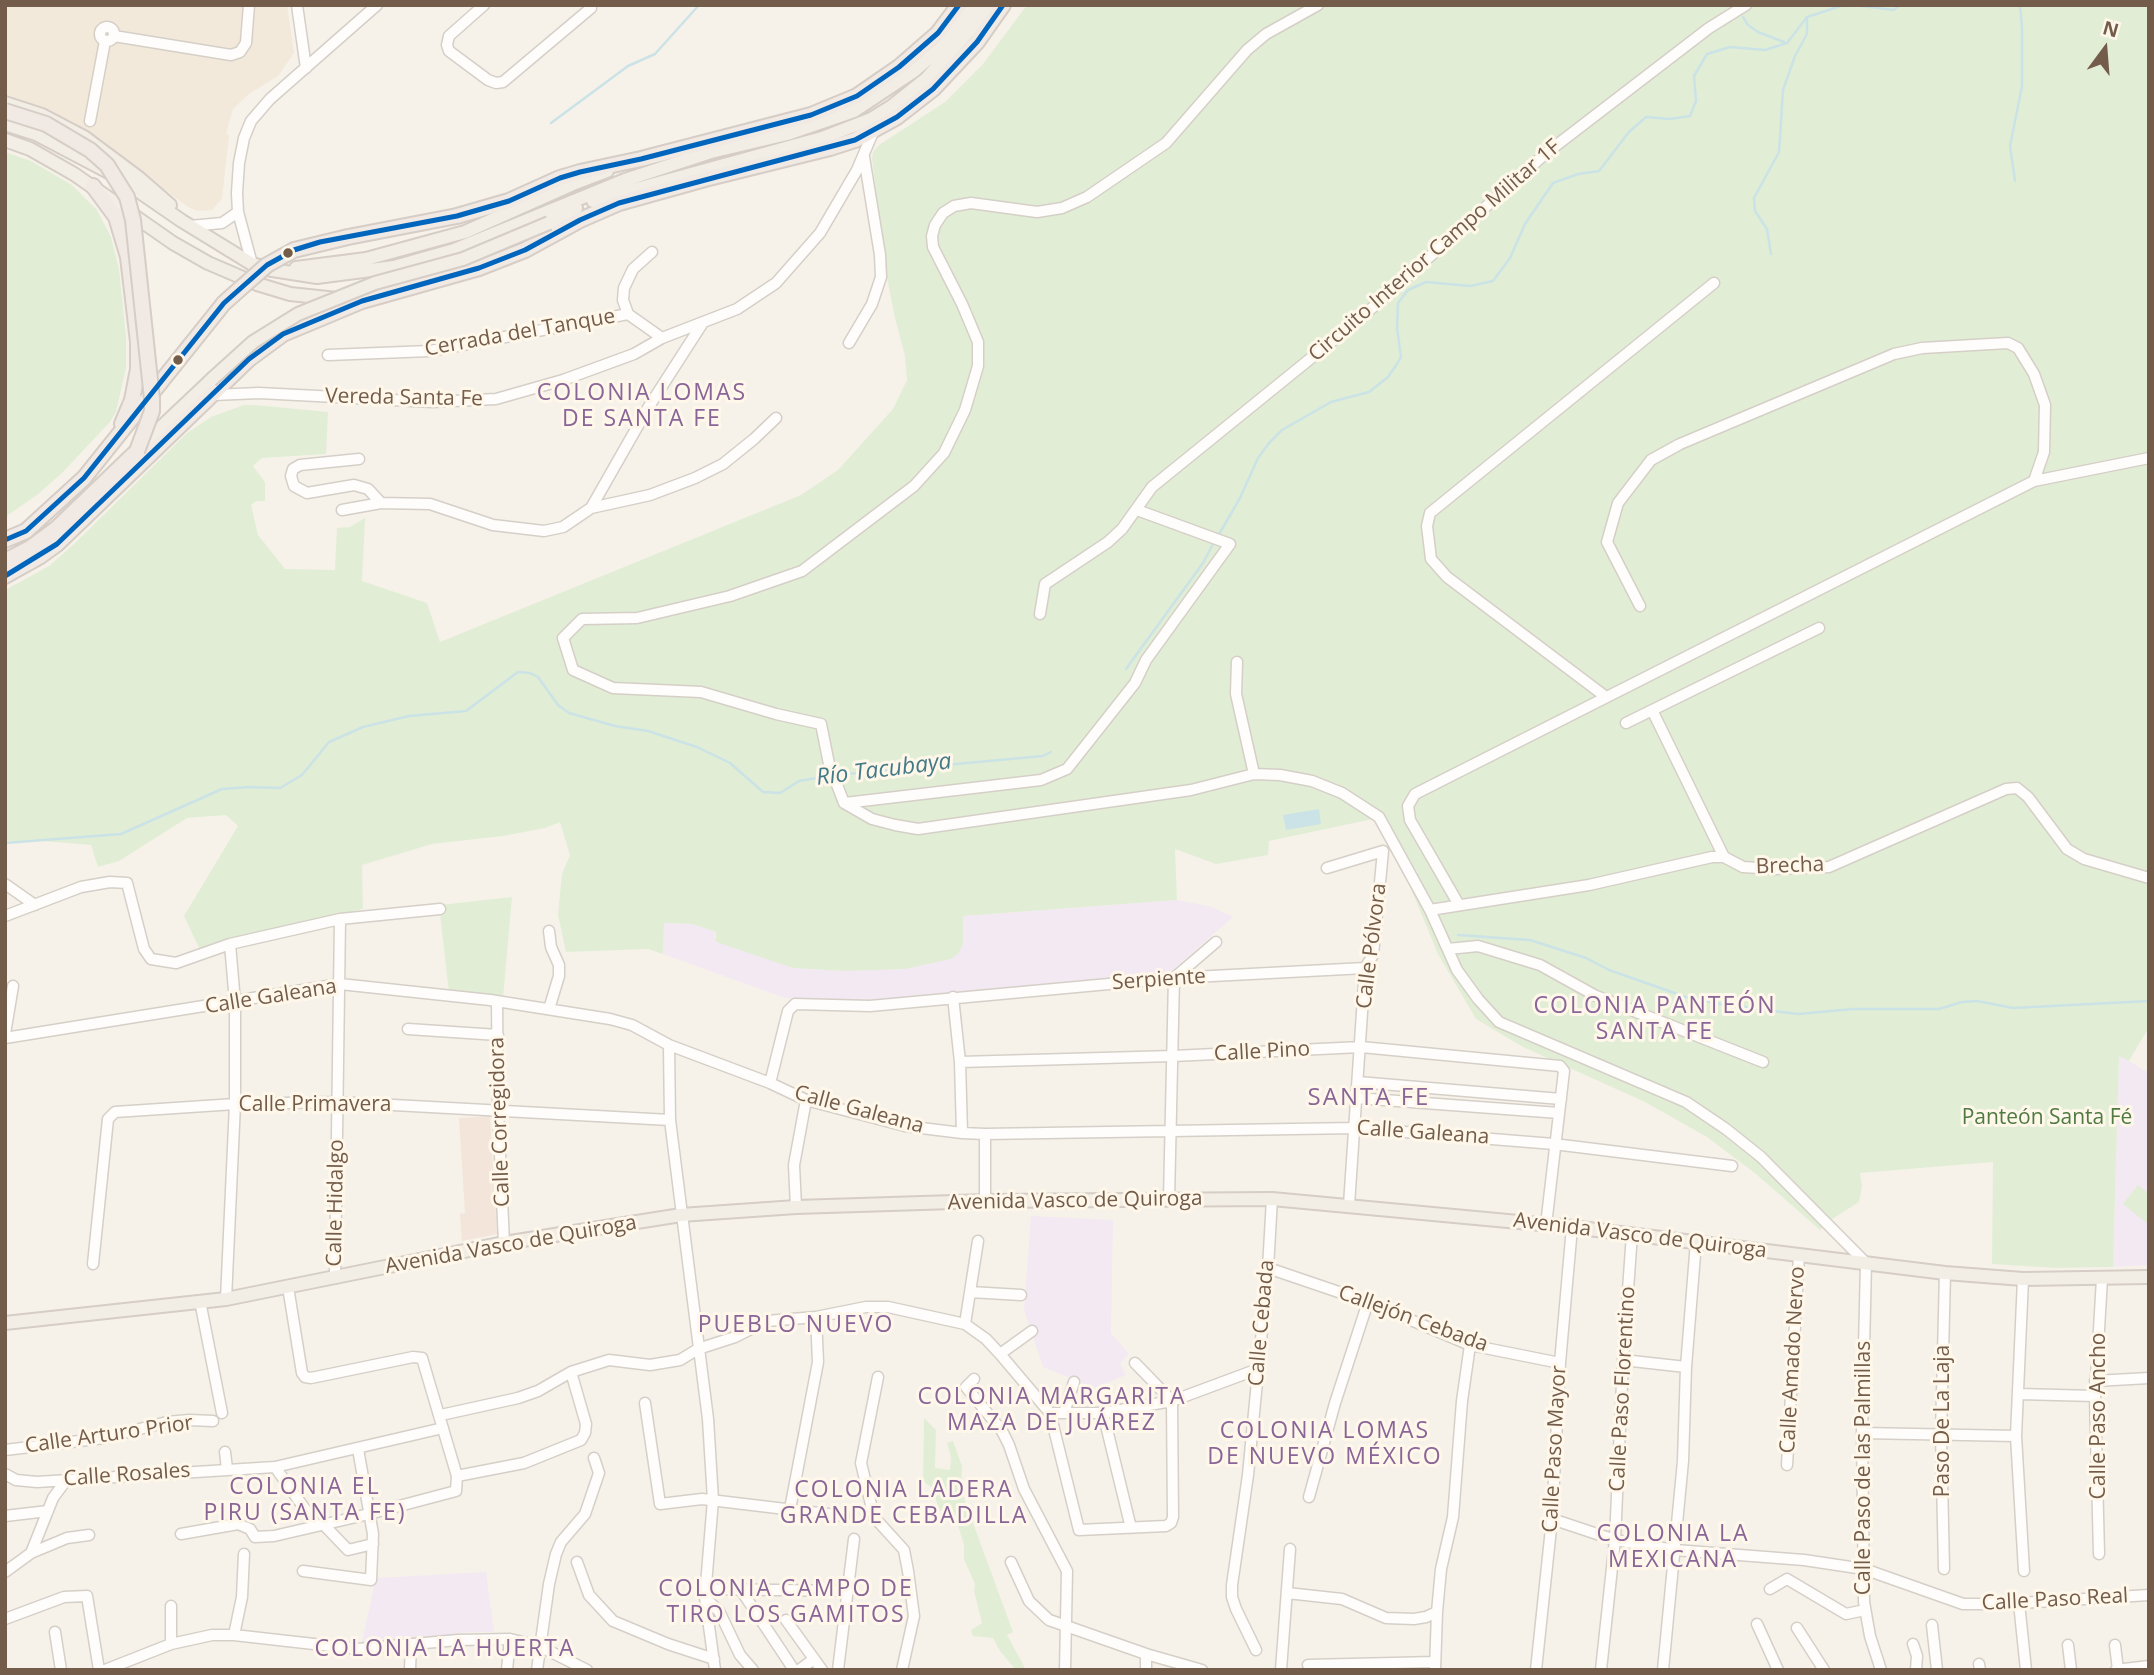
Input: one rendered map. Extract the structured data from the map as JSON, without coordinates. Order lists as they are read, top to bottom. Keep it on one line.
{"streets":{"main road":["Avenida Vasco de Quiroga"],"street":["Circuito Interior Campo Militar 1F","Cerrada del Tanque","Vereda Santa Fe","Brecha","Calle Pólvora","Serpiente","Calle Galeana","Calle Pino","Calle Primavera","Calle Corregidora","Calle Hidalgo","Callejón Cebada","Calle Cebada","Calle Amado Nervo","Calle Paso Florentino","Calle Paso Ancho","Paso De La Laja","Calle Arturo Prior","Calle Paso Mayor","Calle Paso de las Palmillas","Calle Rosales","Calle Paso Real"]},"crossings":[["Cerrada del Tanque","Vereda Santa Fe"],["Calle Pólvora","Serpiente"],["Calle Pólvora","Calle Galeana"],["Calle Pólvora","Calle Pino"],["Calle Pólvora","Avenida Vasco de Quiroga"],["Serpiente","Calle Galeana"],["Calle Galeana","Calle Corregidora"],["Calle Galeana","Calle Hidalgo"],["Calle Primavera","Calle Corregidora"],["Calle Primavera","Calle Hidalgo"],["Calle Corregidora","Avenida Vasco de Quiroga"],["Avenida Vasco de Quiroga","Calle Hidalgo"],["Avenida Vasco de Quiroga","Calle Cebada"],["Avenida Vasco de Quiroga","Calle Amado Nervo"],["Avenida Vasco de Quiroga","Calle Paso Florentino"],["Avenida Vasco de Quiroga","Calle Paso Ancho"],["Avenida Vasco de Quiroga","Paso De La Laja"],["Avenida Vasco de Quiroga","Calle Arturo Prior"],["Avenida Vasco de Quiroga","Calle Paso Mayor"],["Avenida Vasco de Quiroga","Calle Paso de las Palmillas"],["Callejón Cebada","Calle Cebada"],["Callejón Cebada","Calle Paso Mayor"],["Calle Paso Florentino","Calle Paso Real"],["Calle Paso Mayor","Calle Paso Real"],["Calle Paso de las Palmillas","Calle Paso Real"]],"districts":["COLONIA LOMAS DE SANTA FE","COLONIA PANTEÓN SANTA FE","SANTA FE","PUEBLO NUEVO","COLONIA MARGARITA MAZA DE JUÁREZ","COLONIA LOMAS DE NUEVO MÉXICO","COLONIA EL PIRU (SANTA FE)","COLONIA LADERA GRANDE CEBADILLA","COLONIA LA MEXICANA","COLONIA CAMPO DE TIRO LOS GAMITOS","COLONIA LA HUERTA"],"water":["Río Tacubaya"],"parks":["Panteón Santa Fé"],"north":"top"}
